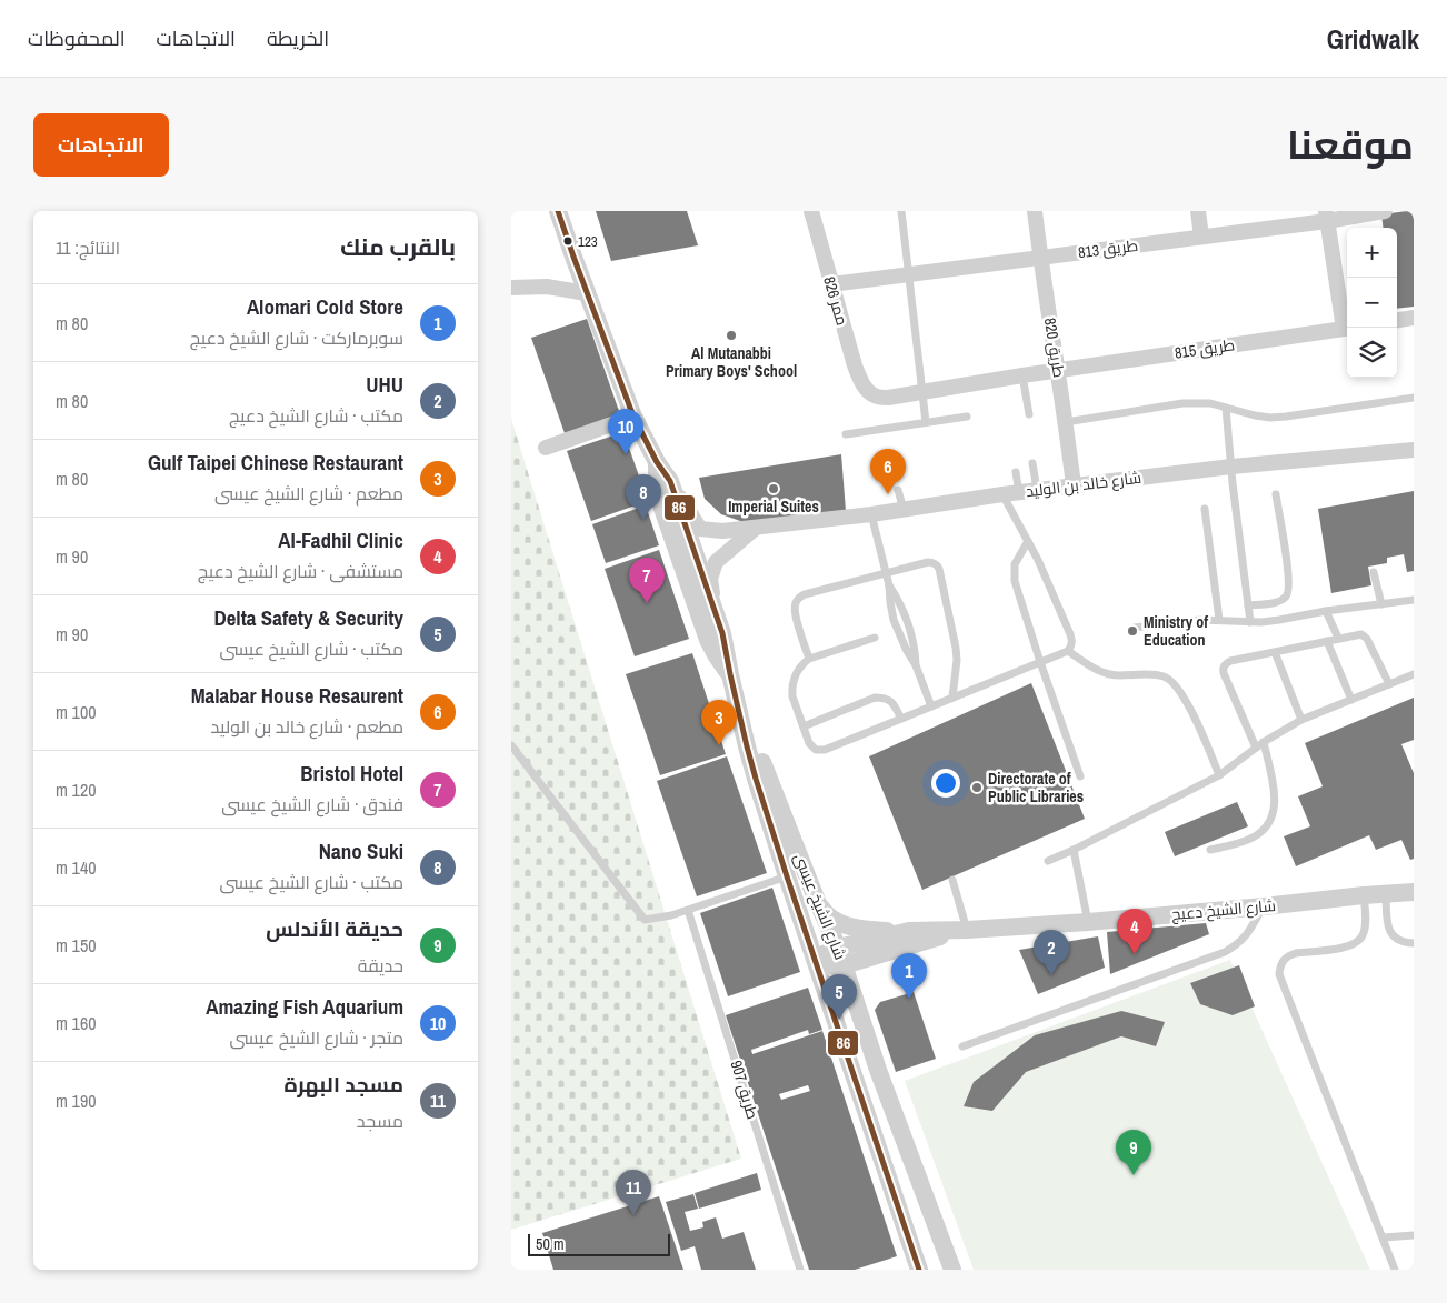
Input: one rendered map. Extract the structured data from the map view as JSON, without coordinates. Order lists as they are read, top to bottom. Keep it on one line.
{"streets":{"street":["طريق 813","ممر 826","طريق 820","طريق 815","شارع خالد بن الوليد","شارع الشيخ عيسى","شارع الشيخ دعيج"],"lane":["طريق 907"]},"crossings":[["طريق 813","ممر 826"],["طريق 813","طريق 820"],["طريق 820","طريق 815"],["طريق 820","شارع خالد بن الوليد"],["شارع خالد بن الوليد","شارع الشيخ عيسى"],["شارع الشيخ عيسى","شارع الشيخ دعيج"]],"places":["123","Al Mutanabbi Primary Boys' School","Imperial Suites","Ministry of Education","Directorate of Public Libraries"],"lines":["transit line 86"],"scale_bar":"50 m","page":{"header":"Gridwalk","nav":["الخريطة","الاتجاهات","المحفوظات"],"title":"موقعنا","buttons":"الاتجاهات","heading":["بالقرب منك","النتائج: 11"],"map_buttons":["+","−"],"list":[{"mark":"1","name":"Alomari Cold Store","note":"سوبرماركت · شارع الشيخ دعيج","value":"80 m"},{"mark":"2","name":"UHU","note":"مكتب · شارع الشيخ دعيج","value":"80 m"},{"mark":"3","name":"Gulf Taipei Chinese Restaurant","note":"مطعم · شارع الشيخ عيسى","value":"80 m"},{"mark":"4","name":"Al-Fadhil Clinic","note":"مستشفى · شارع الشيخ دعيج","value":"90 m"},{"mark":"5","name":"Delta Safety & Security","note":"مكتب · شارع الشيخ عيسى","value":"90 m"},{"mark":"6","name":"Malabar House Resaurent","note":"مطعم · شارع خالد بن الوليد","value":"100 m"},{"mark":"7","name":"Bristol Hotel","note":"فندق · شارع الشيخ عيسى","value":"120 m"},{"mark":"8","name":"Nano Suki","note":"مكتب · شارع الشيخ عيسى","value":"140 m"},{"mark":"9","name":"حديقة الأندلس","note":"حديقة","value":"150 m"},{"mark":"10","name":"Amazing Fish Aquarium","note":"متجر · شارع الشيخ عيسى","value":"160 m"},{"mark":"11","name":"مسجد البهرة","note":"مسجد","value":"190 m"}],"pins":["10","6","8","7","3","4","2","1","5","9","11"],"scale":"50 m"}}
